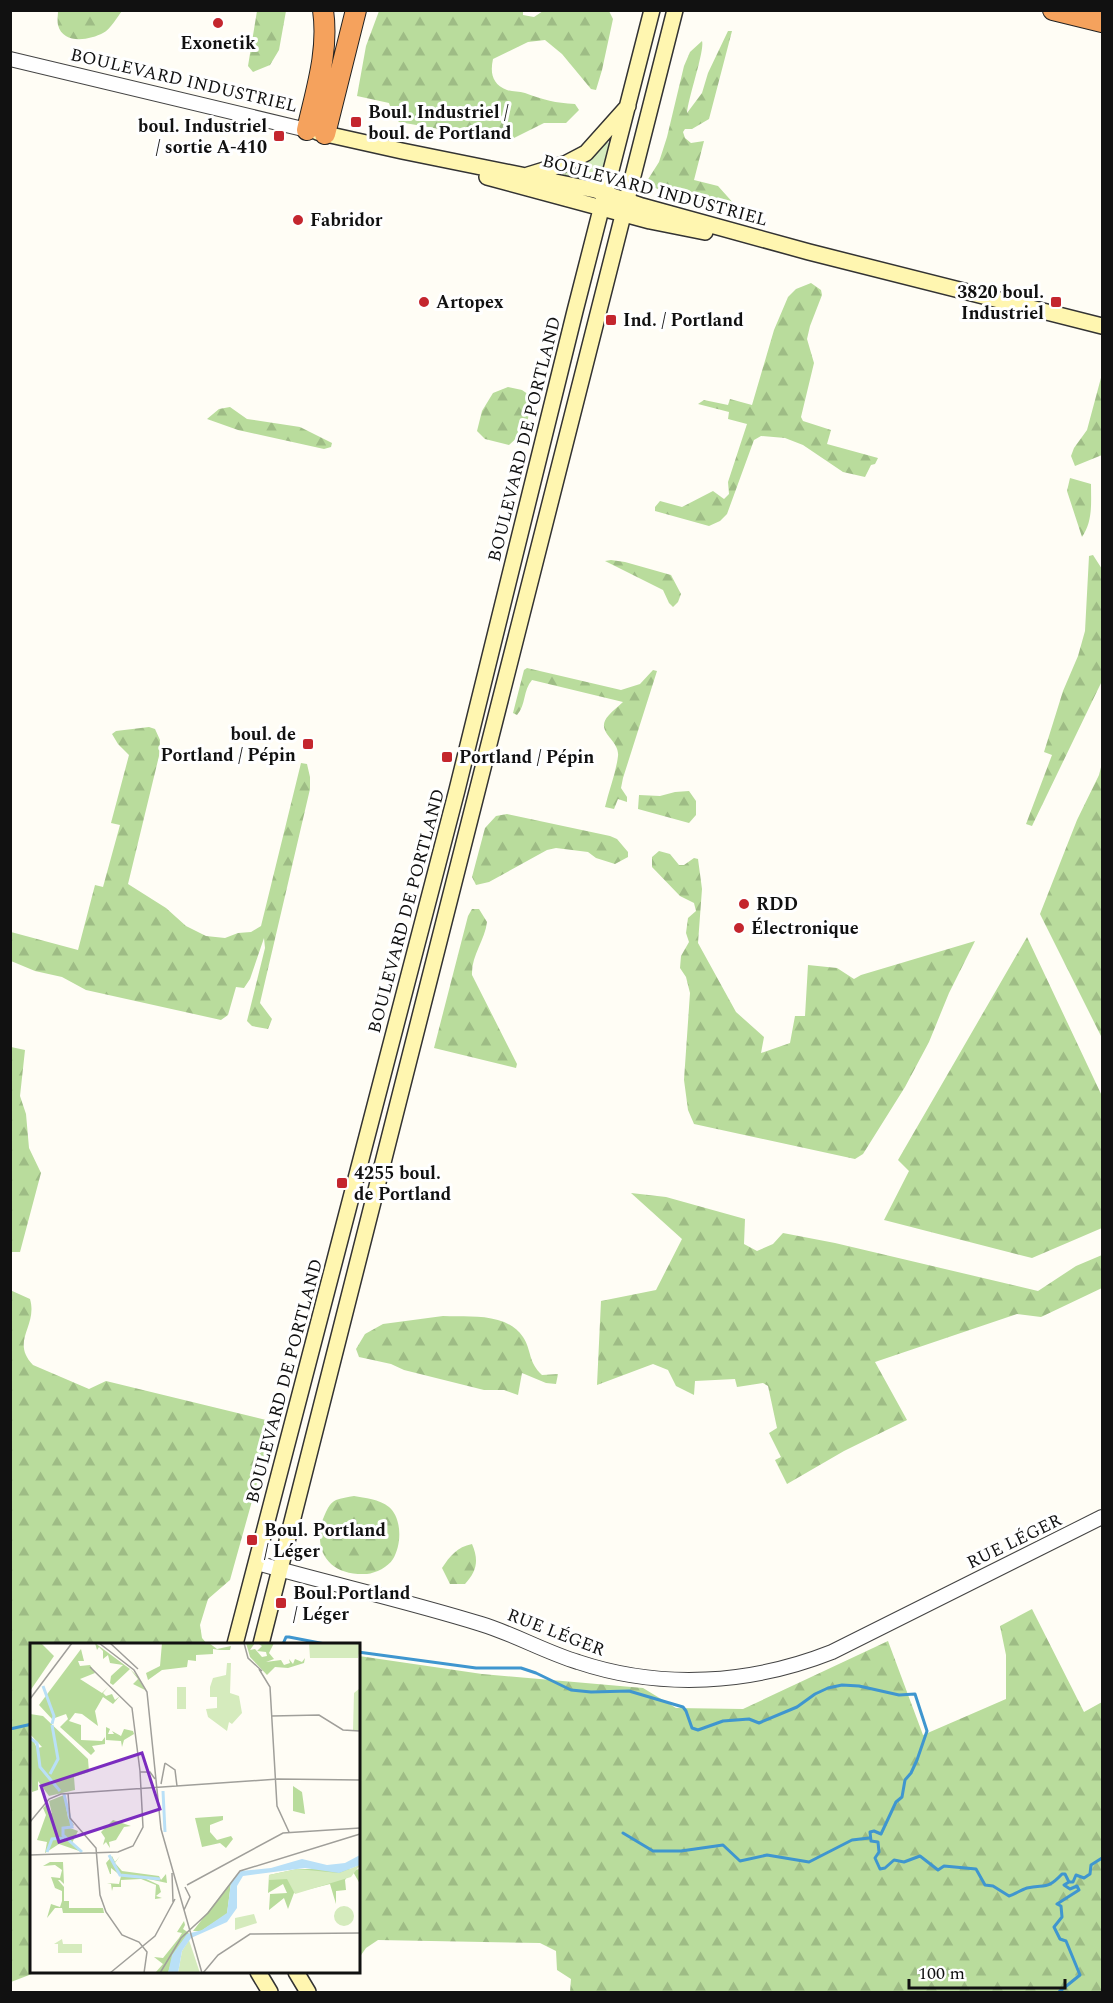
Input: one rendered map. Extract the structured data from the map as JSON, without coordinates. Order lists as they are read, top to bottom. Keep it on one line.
{"streets":{"main road":["BOULEVARD INDUSTRIEL","BOULEVARD DE PORTLAND"],"street":["RUE LÉGER"]},"crossings":[["BOULEVARD INDUSTRIEL","BOULEVARD DE PORTLAND"],["BOULEVARD DE PORTLAND","RUE LÉGER"]],"places":{"other":["Exonetik","Fabridor","Artopex","RDD","Électronique"],"transit":["Boul. Industriel / boul. de Portland","boul. Industriel / sortie A-410","3820 boul. Industriel","Ind. / Portland","boul. de Portland / Pépin","Portland / Pépin","4255 boul. de Portland","Boul. Portland / Léger","Boul.Portland / Léger"]},"scale_bar":"100 m"}
